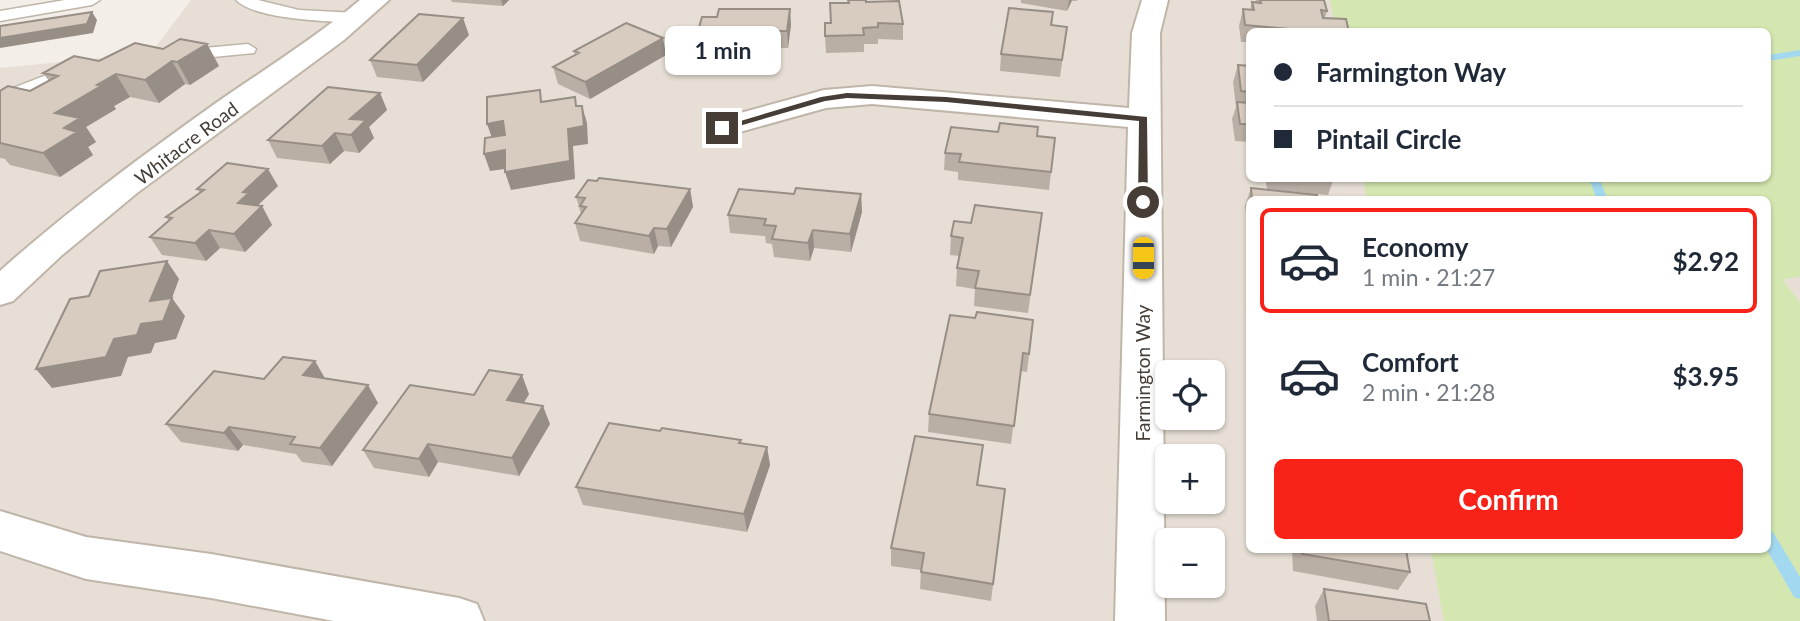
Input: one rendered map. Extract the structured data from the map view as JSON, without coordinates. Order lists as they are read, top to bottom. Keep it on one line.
{"streets":{"street":["Whitacre Road","Farmington Way"]},"page":{"bubble":"1 min","banner":["Farmington Way","Pintail Circle"],"list":[{"name":"Economy","note":"1 min · 21:27","value":"$2.92"},{"name":"Comfort","note":"2 min · 21:28","value":"$3.95"}],"map_buttons":["+","−"],"buttons":"Confirm"}}
